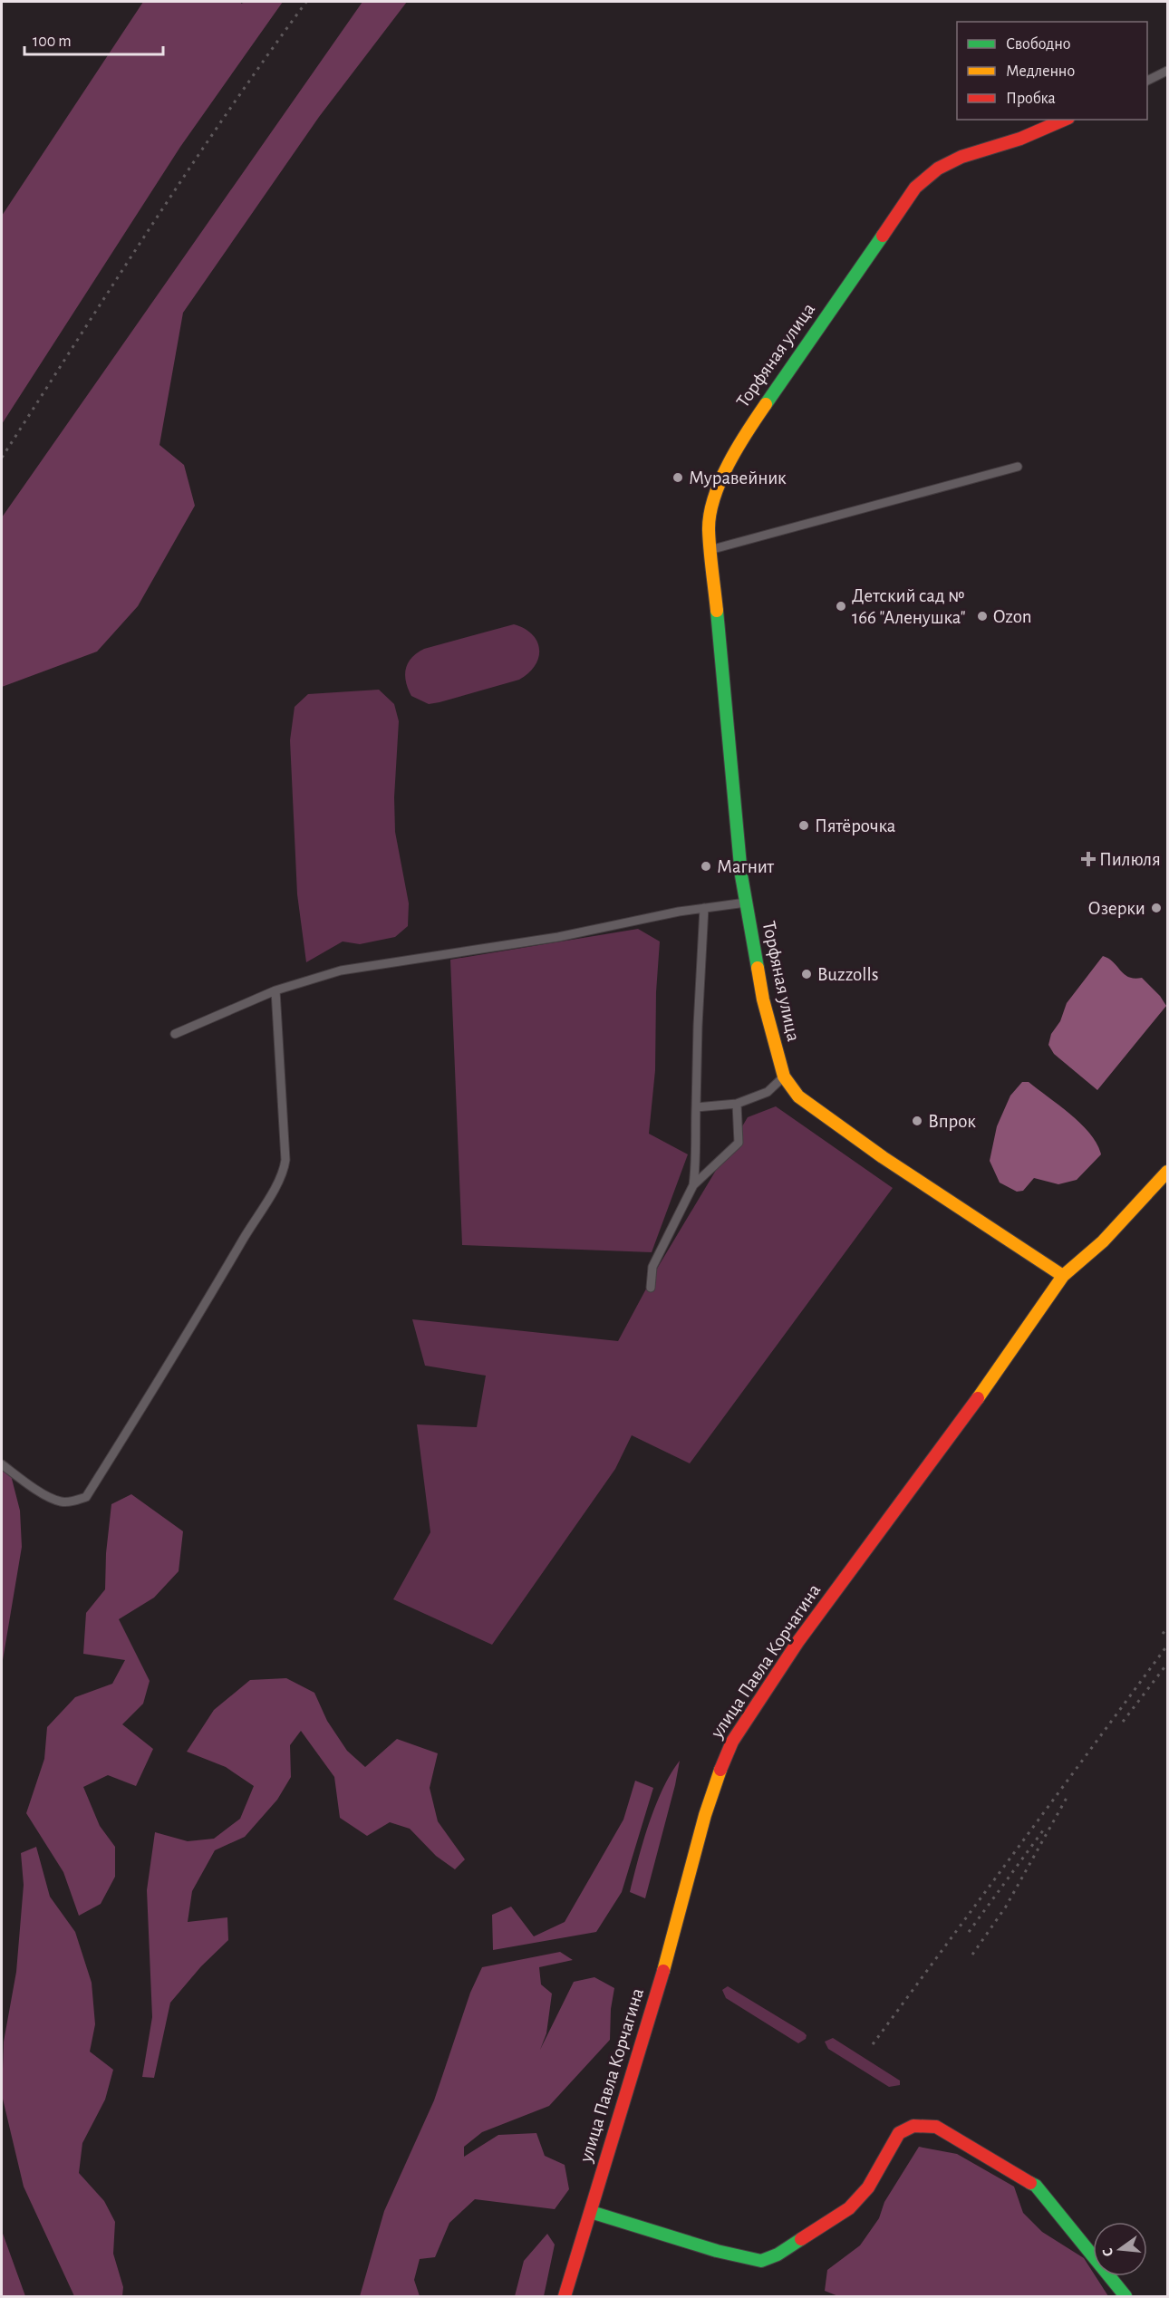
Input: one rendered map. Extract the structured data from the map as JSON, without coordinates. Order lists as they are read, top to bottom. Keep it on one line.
{"streets":{"street":["Торфяная улица","улица Павла Корчагина"]},"crossings":[["Торфяная улица","улица Павла Корчагина"]],"places":{"other":["Муравейник","Детский сад № 166 \"Аленушка\"","Ozon","Пятёрочка","Магнит","Озерки","Buzzolls","Впрок"],"health":["Пилюля"]},"legend":["Свободно","Медленно","Пробка"],"scale_bar":"100 m","north":"left"}
